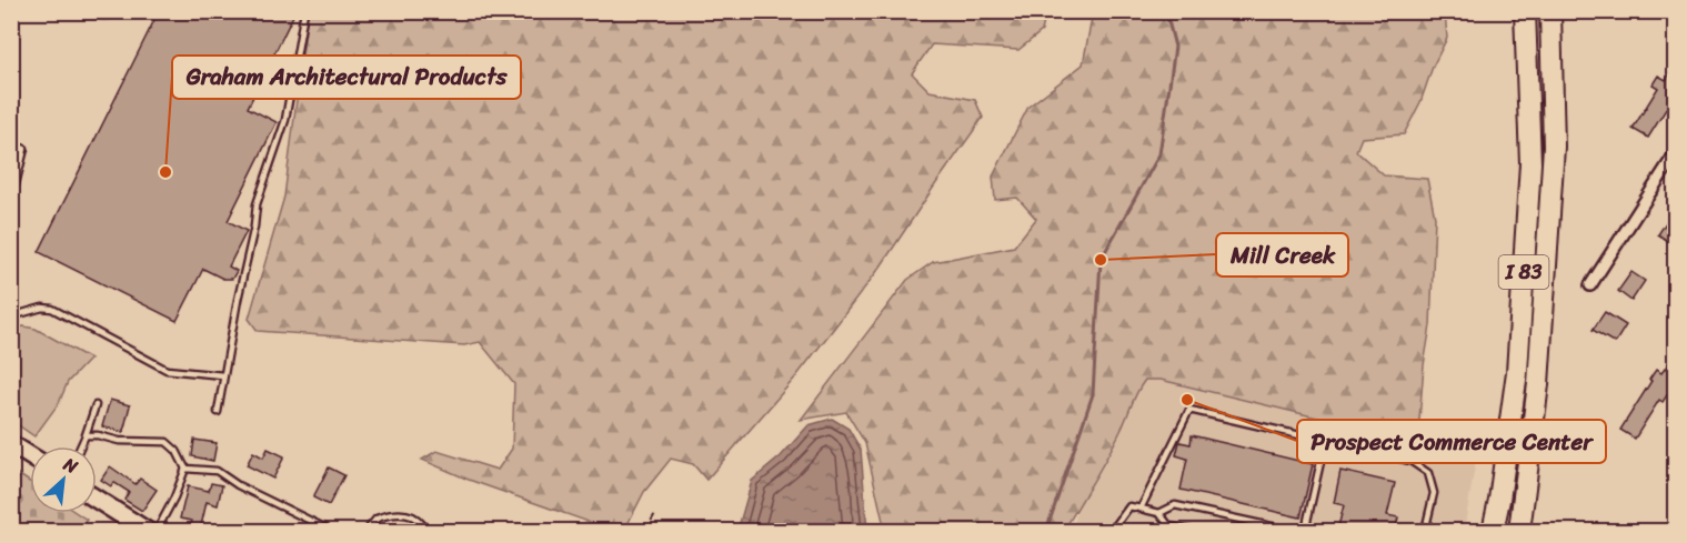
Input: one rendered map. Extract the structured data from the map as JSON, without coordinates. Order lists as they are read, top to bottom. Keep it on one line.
{"streets":{"highway":["I 83"]},"places":["Graham Architectural Products","Mill Creek","Prospect Commerce Center"],"north":"top right"}
